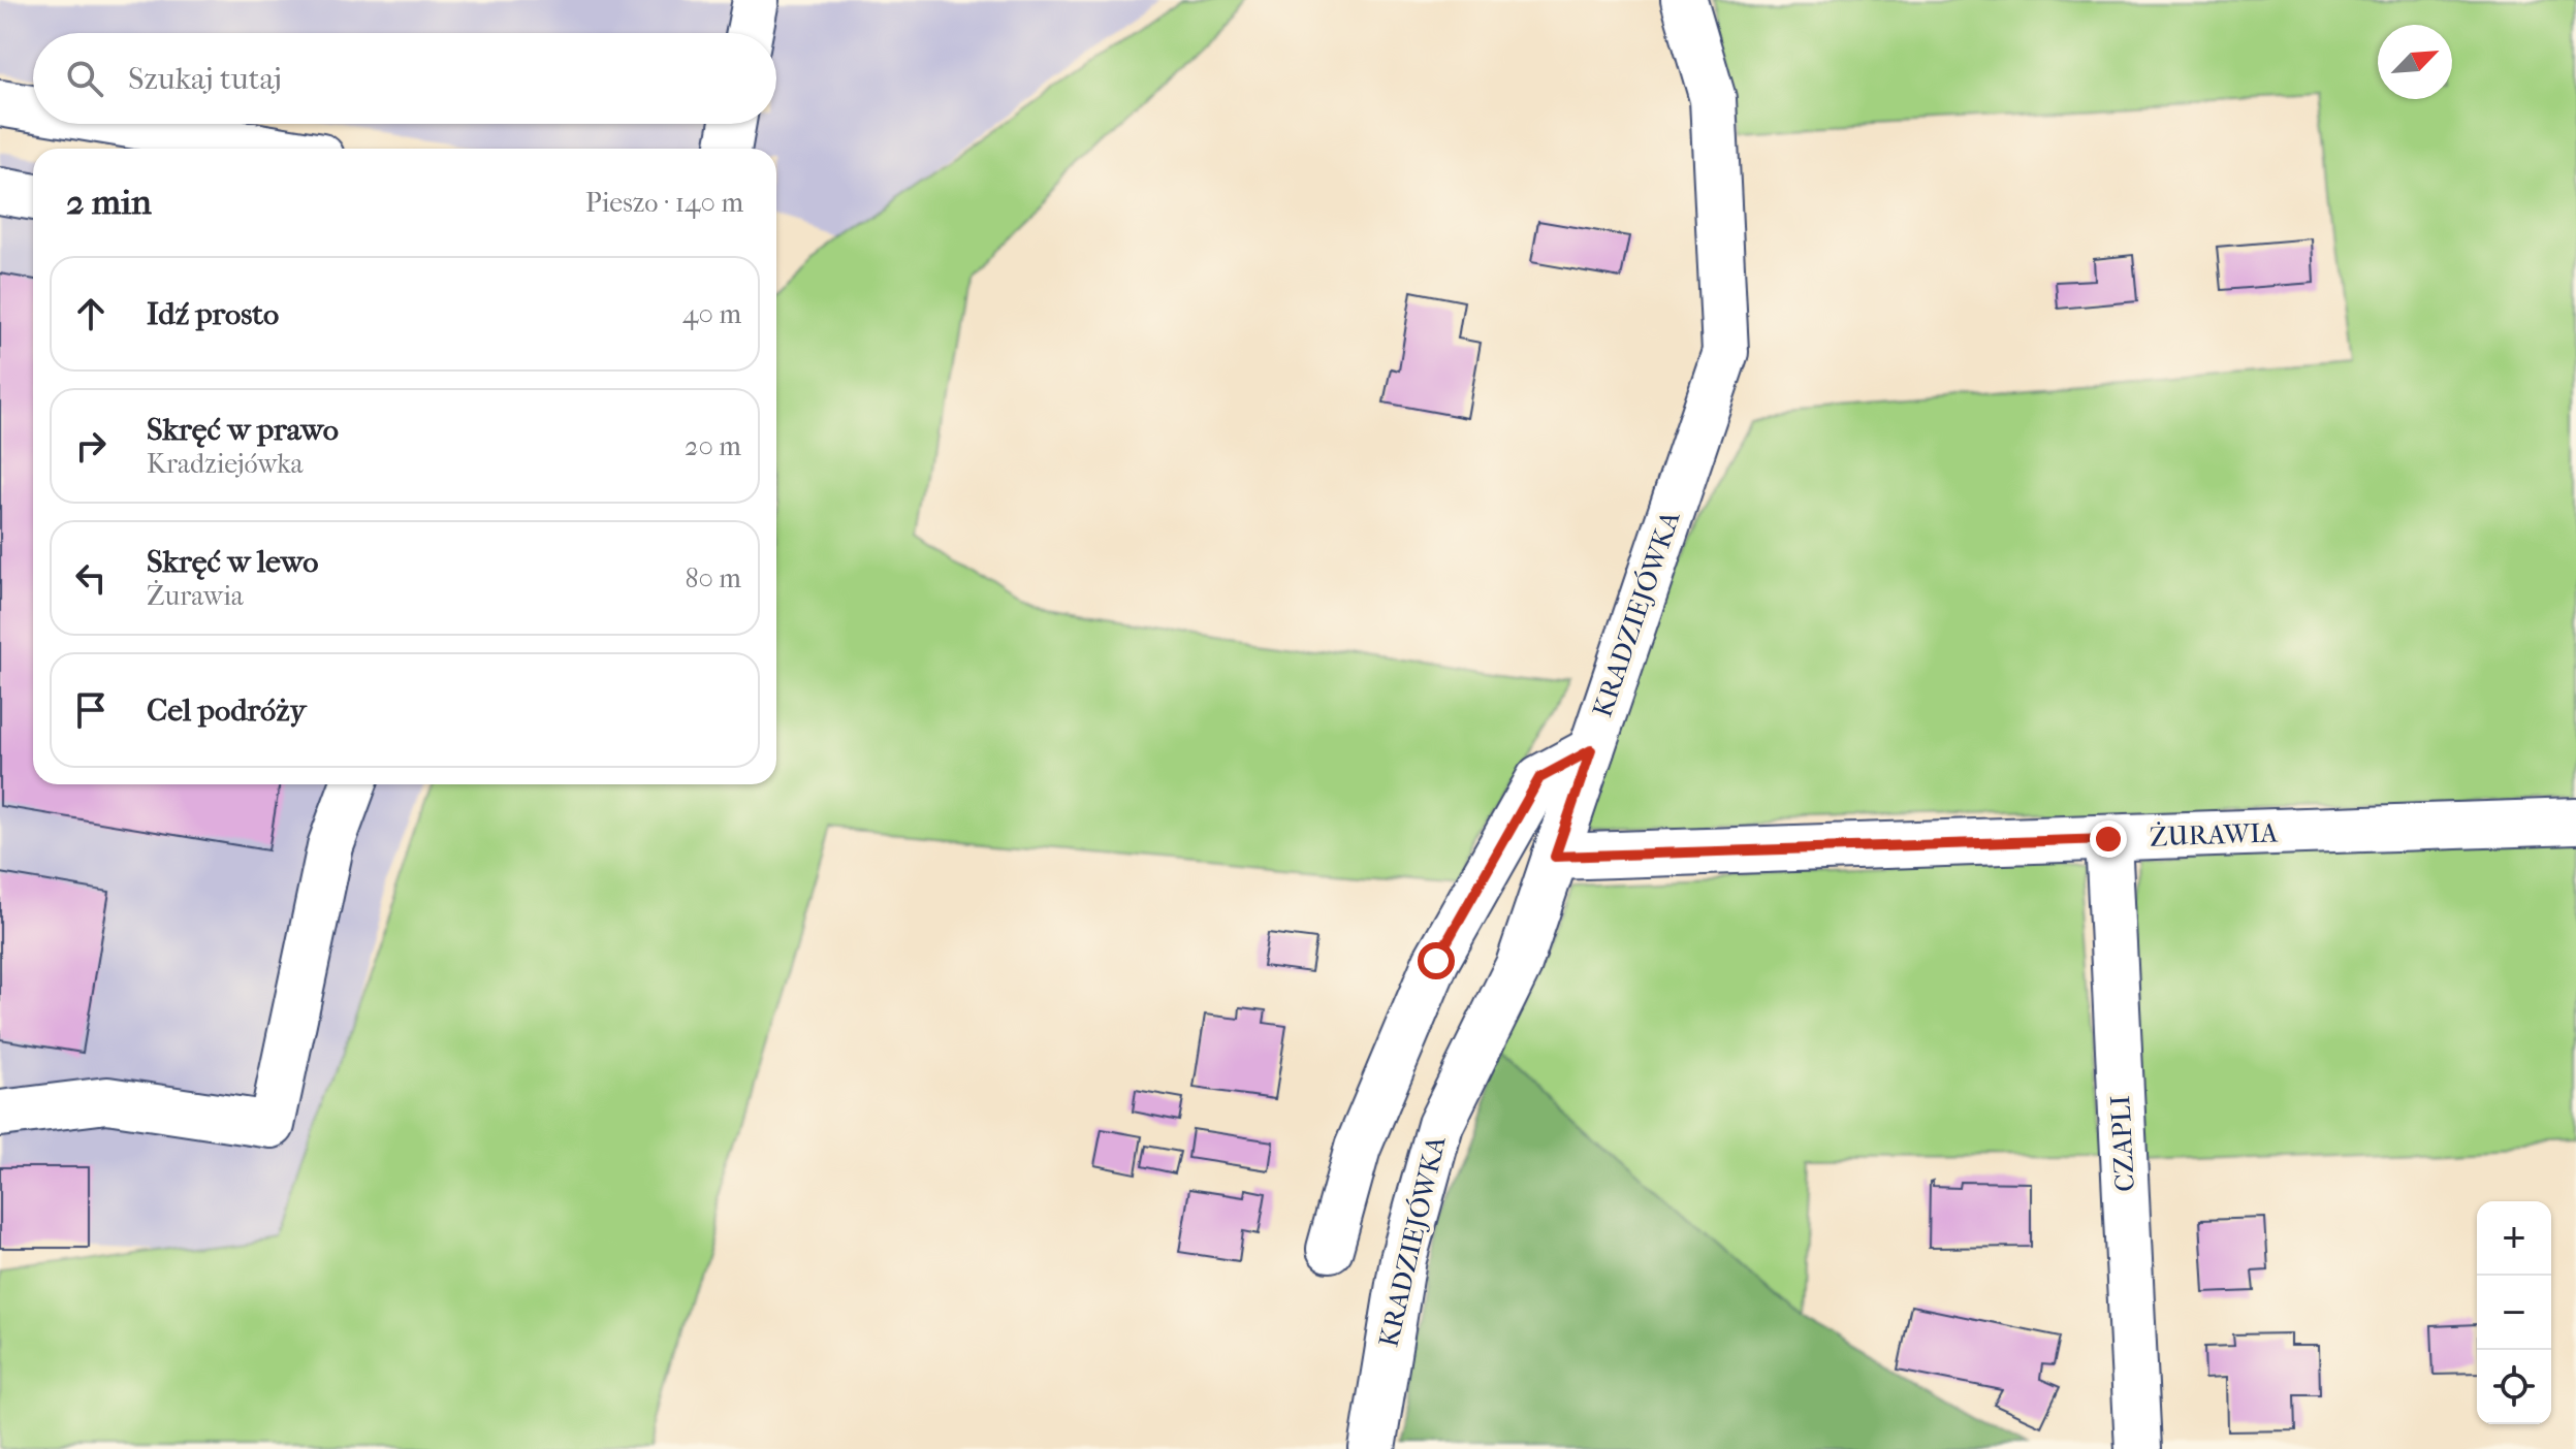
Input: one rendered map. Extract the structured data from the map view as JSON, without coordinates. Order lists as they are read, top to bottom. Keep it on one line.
{"streets":{"street":["KRADZIEJÓWKA","ŻURAWIA","CZAPLI"]},"crossings":[["KRADZIEJÓWKA","ŻURAWIA"],["ŻURAWIA","CZAPLI"]],"north":"top right","page":{"search":"Szukaj tutaj","heading":["2 min","Pieszo · 140 m"],"list":[["Idź prosto","40 m"],["Skręć w prawo","Kradziejówka","20 m"],["Skręć w lewo","Żurawia","80 m"],"Cel podróży"],"map_buttons":["+","−"]}}
